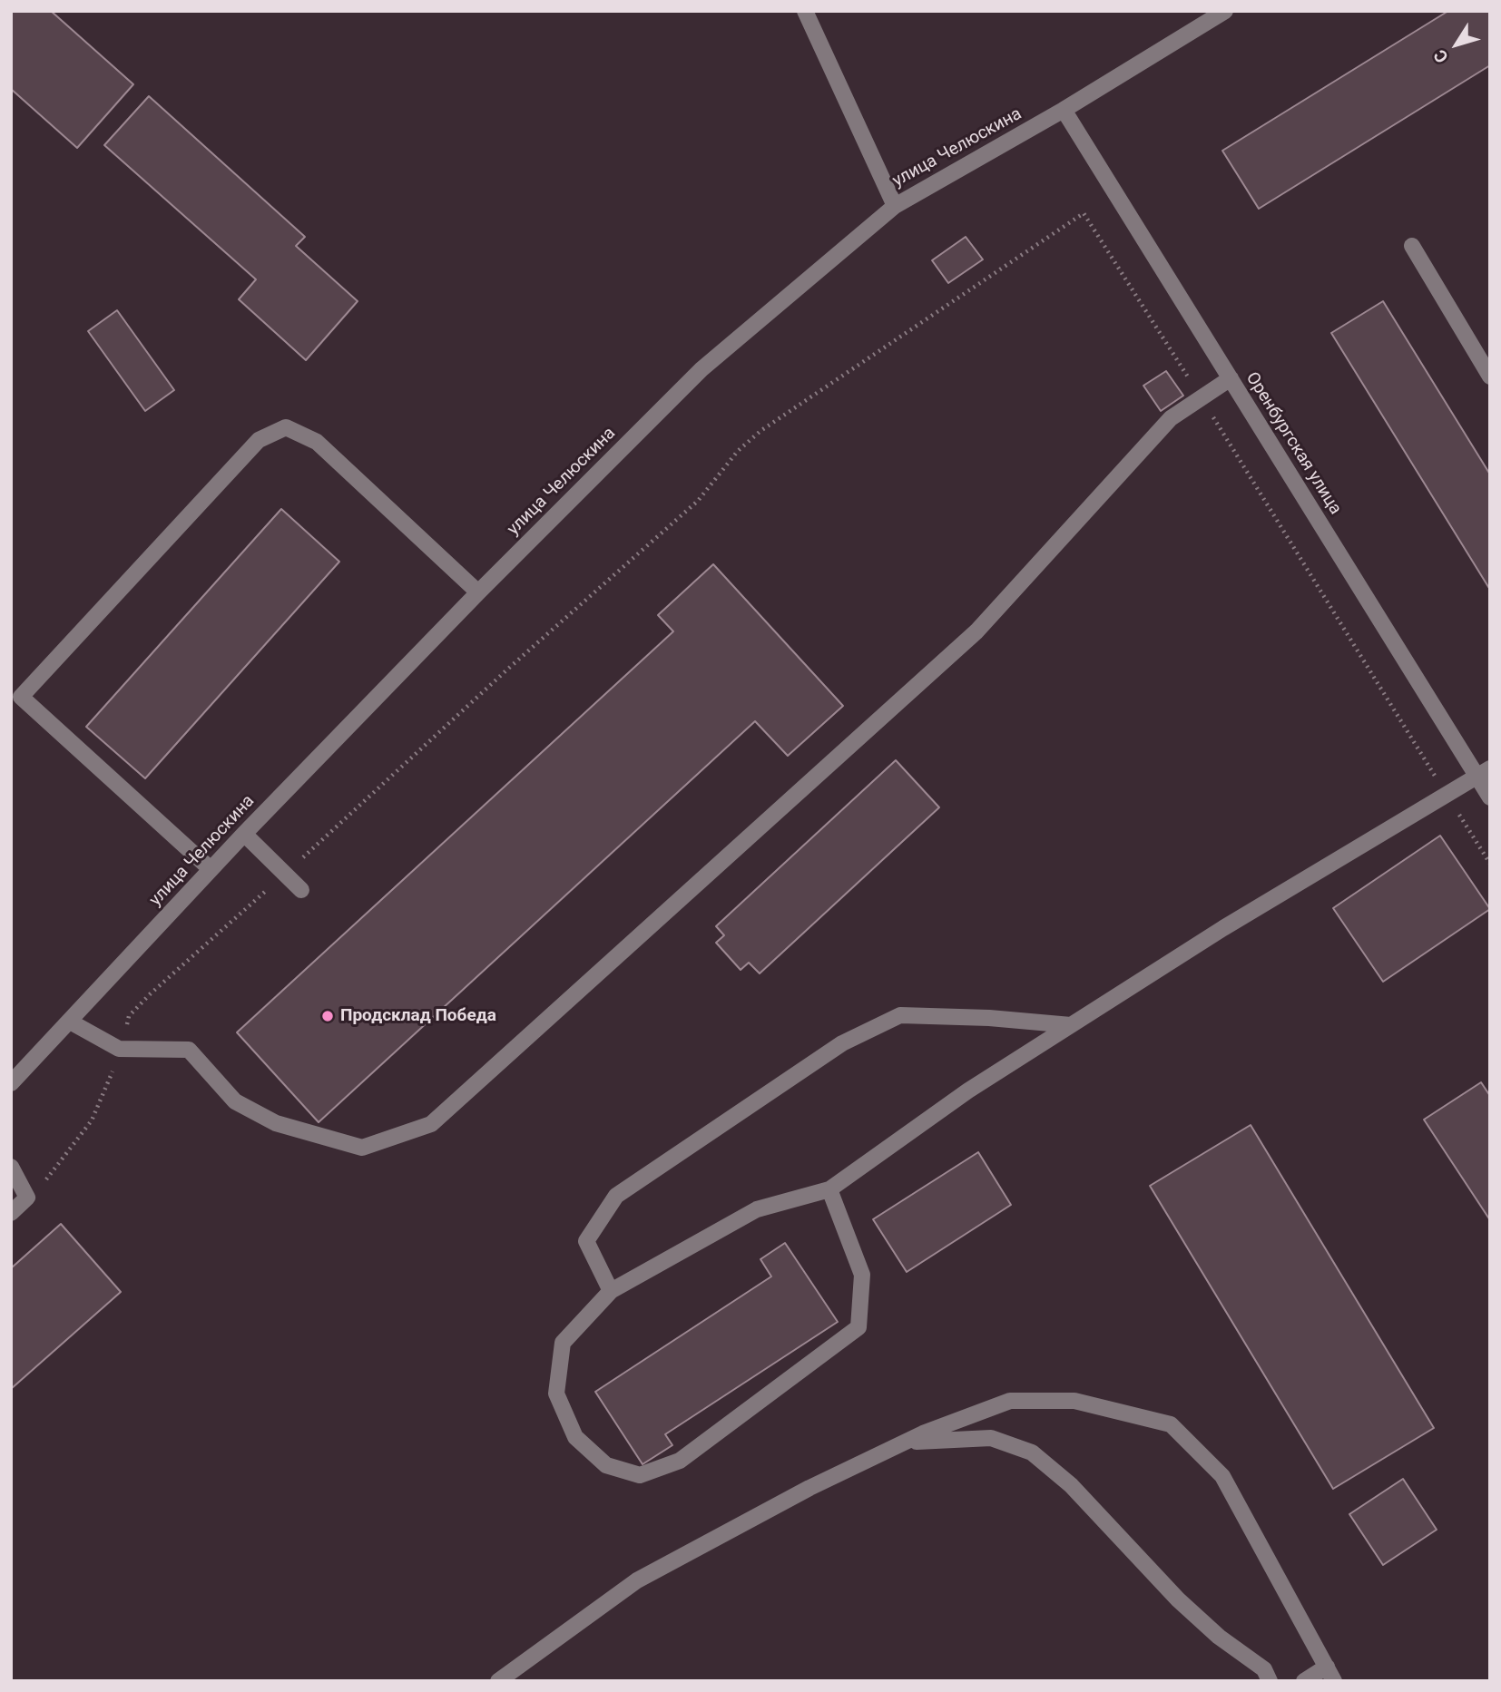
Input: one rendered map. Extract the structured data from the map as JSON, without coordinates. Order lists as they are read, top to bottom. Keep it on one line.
{"streets":{"street":["улица Челюскина","Оренбургская улица"]},"crossings":[["улица Челюскина","Оренбургская улица"]],"places":["Продсклад Победа"],"north":"bottom left"}
